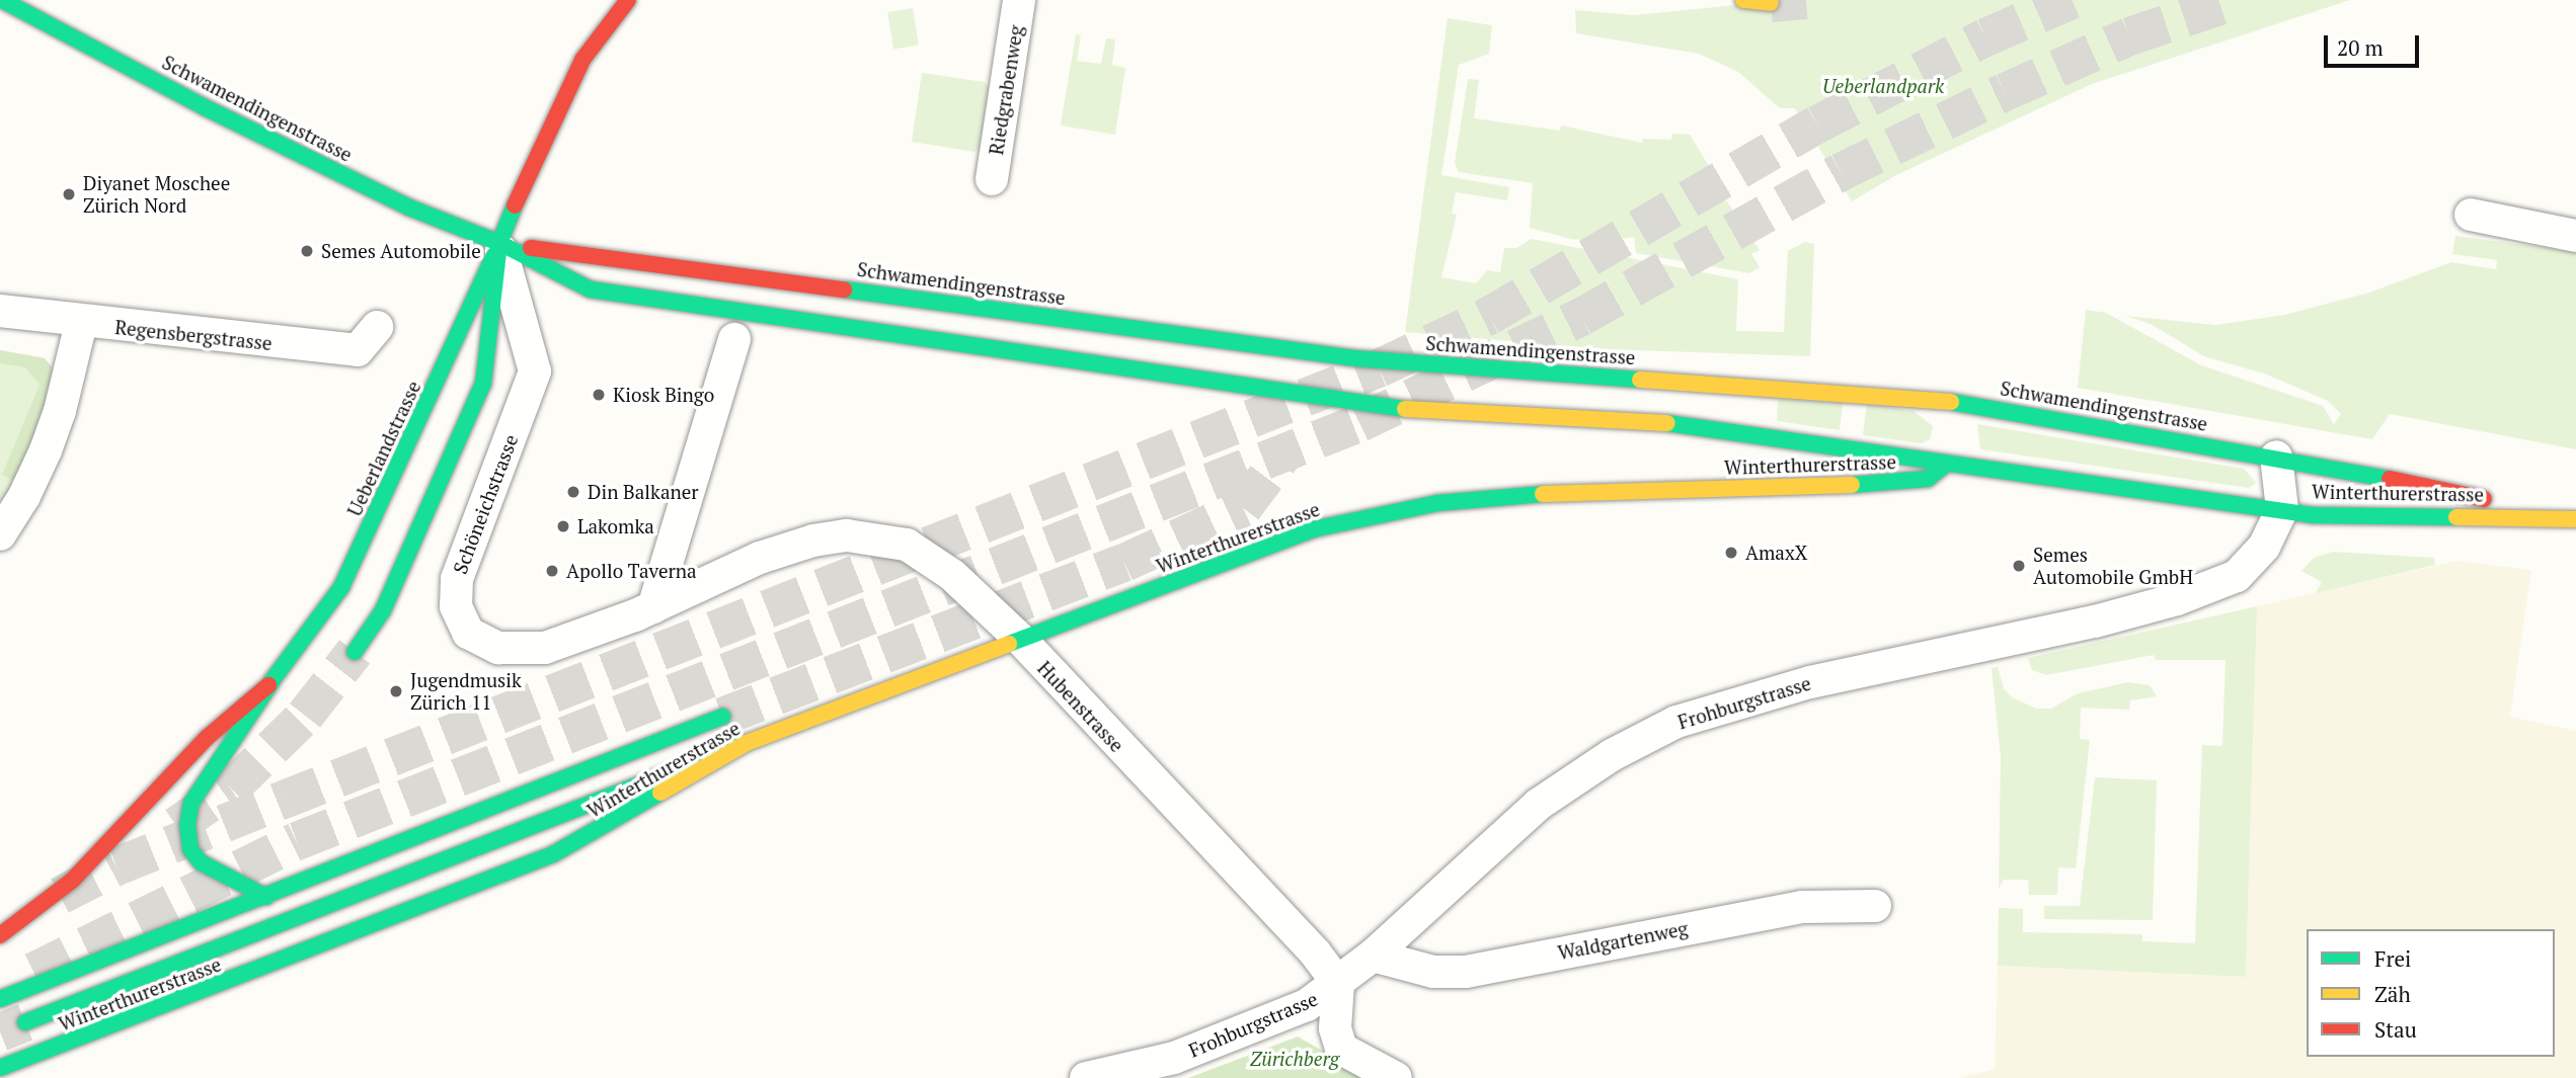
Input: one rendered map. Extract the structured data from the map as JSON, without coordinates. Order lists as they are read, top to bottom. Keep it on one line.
{"streets":{"main road":["Schwamendingenstrasse","Ueberlandstrasse","Winterthurerstrasse"],"street":["Riedgrabenweg","Regensbergstrasse","Schöneichstrasse","Frohburgstrasse","Hubenstrasse","Waldgartenweg"]},"crossings":[["Schwamendingenstrasse","Ueberlandstrasse"],["Schwamendingenstrasse","Winterthurerstrasse"],["Schwamendingenstrasse","Schöneichstrasse"],["Ueberlandstrasse","Schöneichstrasse"],["Winterthurerstrasse","Frohburgstrasse"],["Winterthurerstrasse","Hubenstrasse"],["Schöneichstrasse","Hubenstrasse"],["Frohburgstrasse","Hubenstrasse"],["Frohburgstrasse","Waldgartenweg"]],"parks":["Ueberlandpark","Zürichberg"],"places":["Diyanet Moschee Zürich Nord","Semes Automobile","Kiosk Bingo","Din Balkaner","Lakomka","AmaxX","Semes Automobile GmbH","Apollo Taverna","Jugendmusik Zürich 11"],"legend":["Frei","Zäh","Stau"],"scale_bar":"20 m"}
